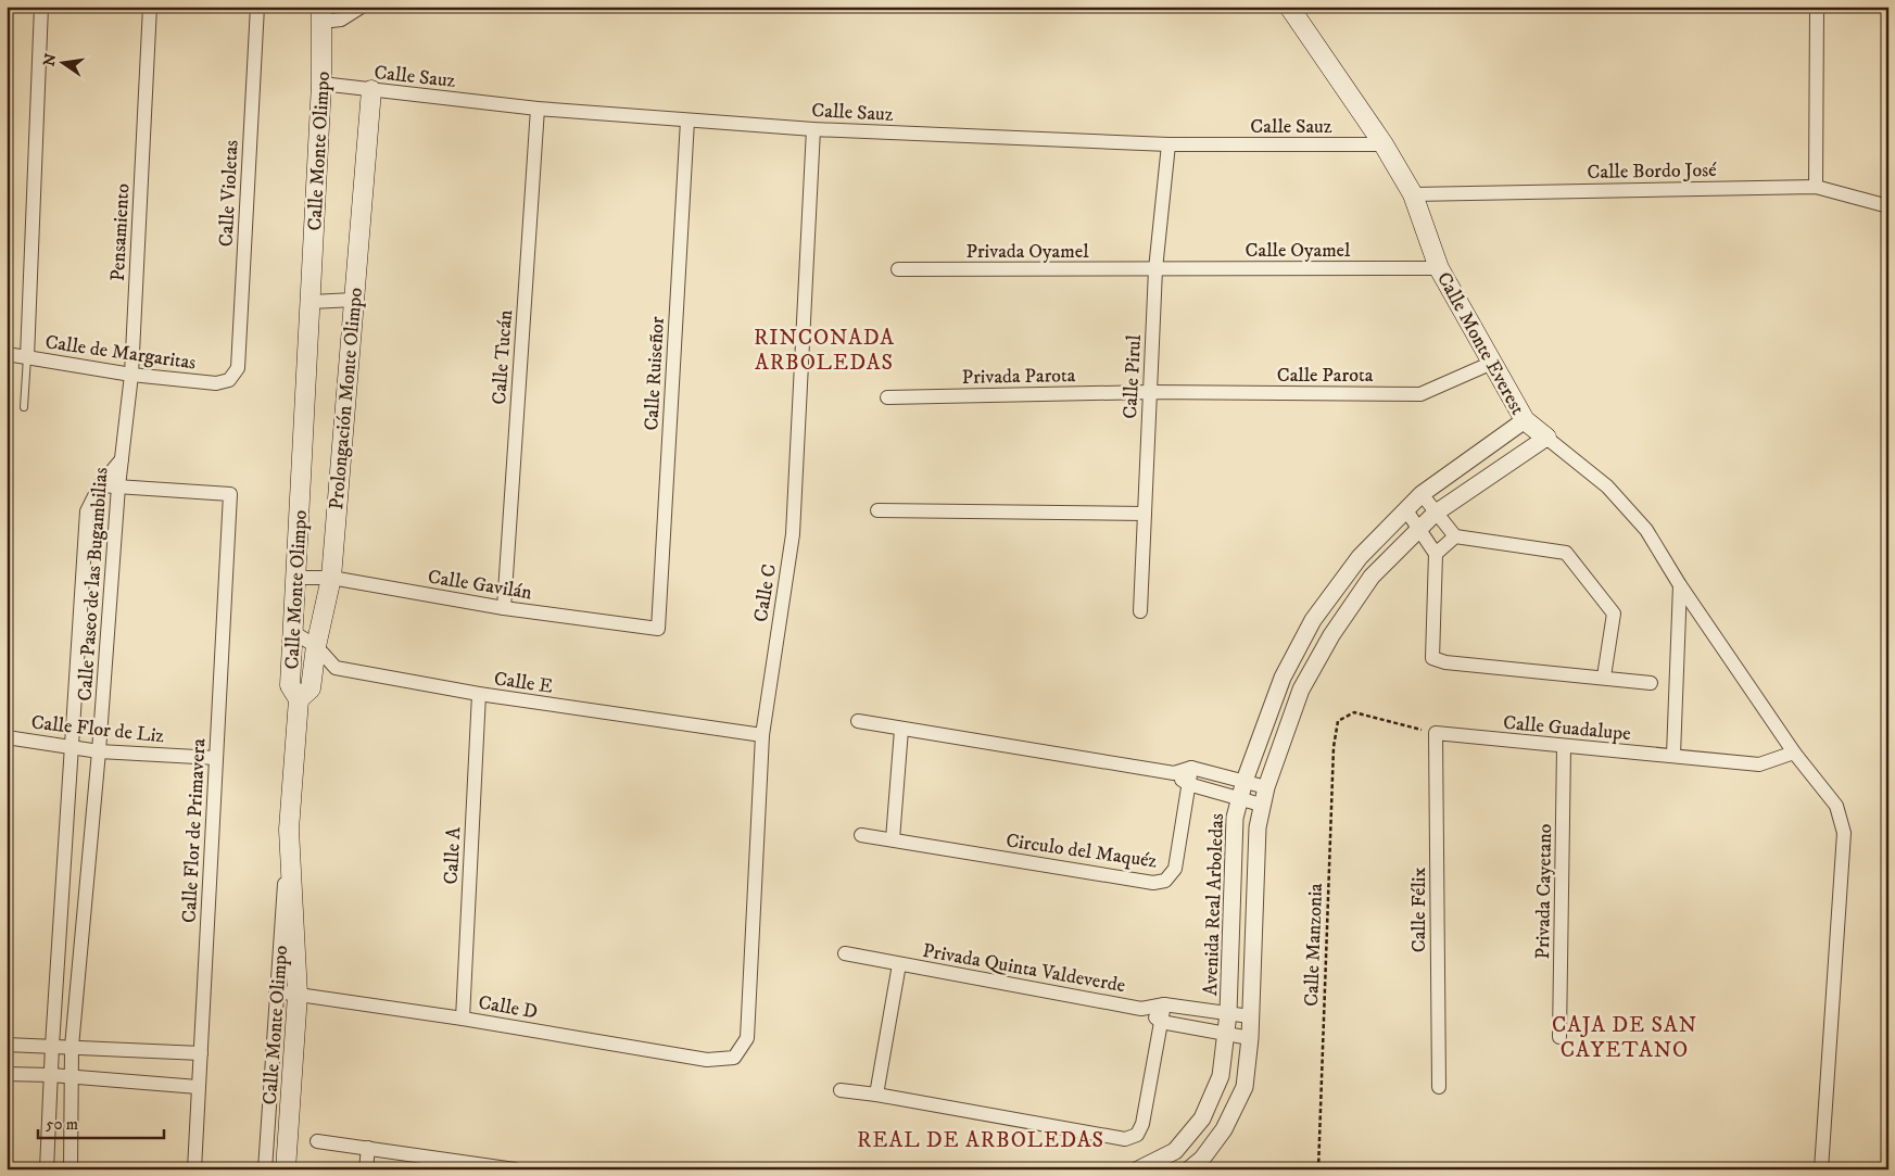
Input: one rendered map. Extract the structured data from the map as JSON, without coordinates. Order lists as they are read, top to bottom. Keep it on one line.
{"streets":{"main road":["Calle Monte Olimpo","Calle Monte Everest","Prolongación Monte Olimpo"],"street":["Calle Sauz","Calle Bordo José","Calle Violetas","Pensamiento","Calle Oyamel","Privada Oyamel","Calle de Margaritas","Calle Tucán","Calle Ruiseñor","Calle Parota","Privada Parota","Calle Pirul","Calle Paseo de las Bugambilias","Calle Gavilán","Calle C","Calle E","Calle Guadalupe","Calle Flor de Liz","Calle Flor de Primavera","Circulo del Maquéz","Calle A","Privada Cayetano","Avenida Real Arboledas","Calle Félix","Privada Quinta Valdeverde","Calle D"],"path":["Calle Manzonia"]},"crossings":[["Calle Sauz","Calle Monte Olimpo"],["Calle Sauz","Calle Monte Everest"],["Calle Sauz","Calle Tucán"],["Calle Sauz","Calle Ruiseñor"],["Calle Sauz","Calle Pirul"],["Calle Sauz","Prolongación Monte Olimpo"],["Calle Sauz","Calle C"],["Calle Monte Olimpo","Prolongación Monte Olimpo"],["Calle Monte Olimpo","Calle Gavilán"],["Calle Monte Olimpo","Calle E"],["Calle Monte Olimpo","Calle D"],["Calle Bordo José","Calle Monte Everest"],["Calle Violetas","Calle de Margaritas"],["Pensamiento","Calle de Margaritas"],["Pensamiento","Calle Paseo de las Bugambilias"],["Calle Oyamel","Privada Oyamel"],["Calle Oyamel","Calle Monte Everest"],["Calle Oyamel","Calle Pirul"],["Privada Oyamel","Calle Pirul"],["Calle Monte Everest","Calle Parota"],["Calle Monte Everest","Calle Guadalupe"],["Calle Monte Everest","Avenida Real Arboledas"],["Calle Tucán","Calle Gavilán"],["Calle Ruiseñor","Calle Gavilán"],["Calle Parota","Privada Parota"],["Calle Parota","Calle Pirul"],["Privada Parota","Calle Pirul"],["Prolongación Monte Olimpo","Calle Gavilán"],["Prolongación Monte Olimpo","Calle E"],["Calle Paseo de las Bugambilias","Calle Flor de Liz"],["Calle Paseo de las Bugambilias","Calle Flor de Primavera"],["Calle C","Calle E"],["Calle C","Calle D"],["Calle E","Calle A"],["Calle Guadalupe","Privada Cayetano"],["Calle Guadalupe","Calle Félix"],["Calle Guadalupe","Calle Manzonia"],["Calle Flor de Liz","Calle Flor de Primavera"],["Calle A","Calle D"],["Avenida Real Arboledas","Privada Quinta Valdeverde"],["Calle Félix","Calle Manzonia"]],"districts":["RINCONADA ARBOLEDAS","CAJA DE SAN CAYETANO","REAL DE ARBOLEDAS"],"scale_bar":"50 m","north":"left"}
